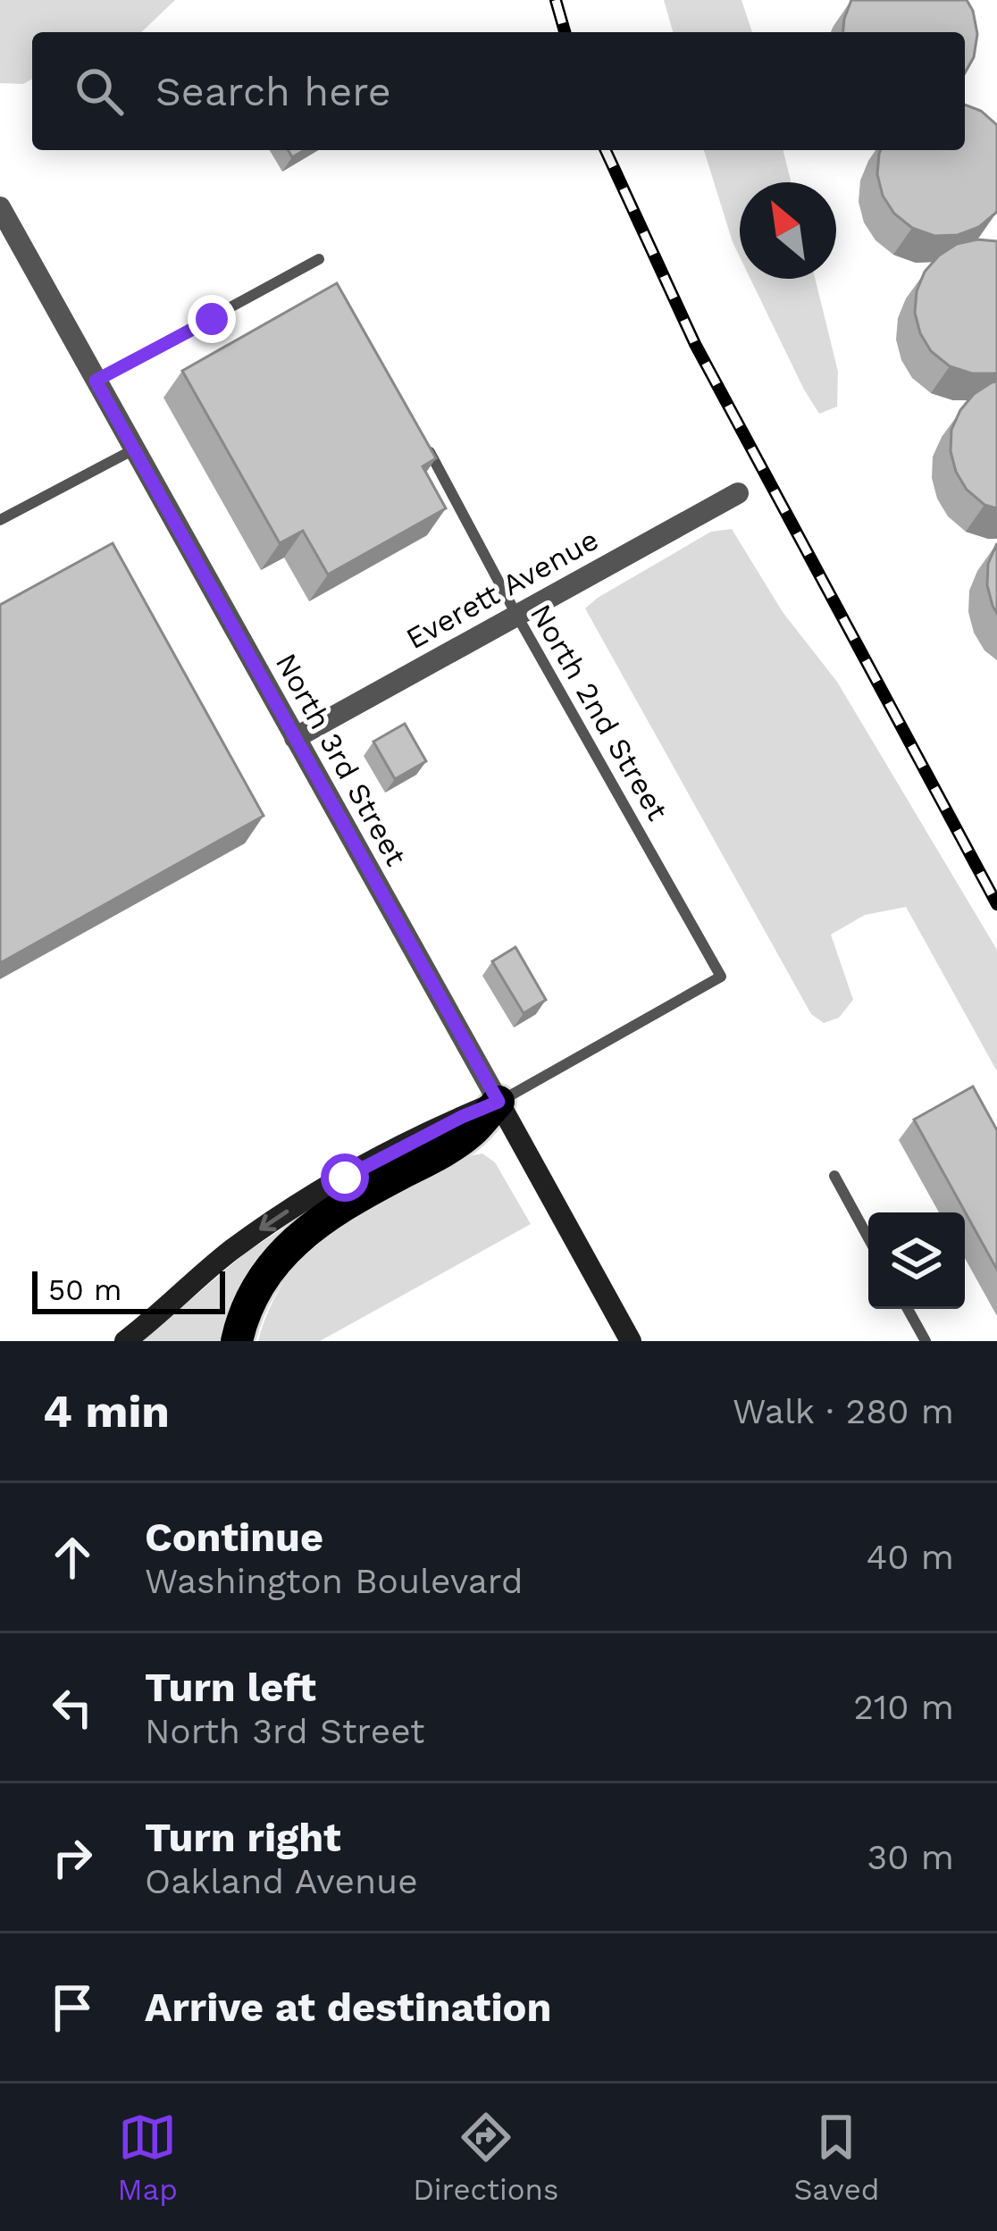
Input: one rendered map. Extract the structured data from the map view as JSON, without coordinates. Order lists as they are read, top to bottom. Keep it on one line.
{"streets":{"main road":["North 3rd Street"],"street":["Everett Avenue"],"lane":["North 2nd Street"]},"crossings":[["Everett Avenue","North 2nd Street"],["Everett Avenue","North 3rd Street"],["North 2nd Street","North 3rd Street"]],"scale_bar":"50 m","north":"top left","page":{"search":"Search here","scale":"50 m","heading":["4 min","Walk · 280 m"],"list":[["Continue","Washington Boulevard","40 m"],["Turn left","North 3rd Street","210 m"],["Turn right","Oakland Avenue","30 m"],"Arrive at destination"],"nav":["Map","Directions","Saved"]}}
